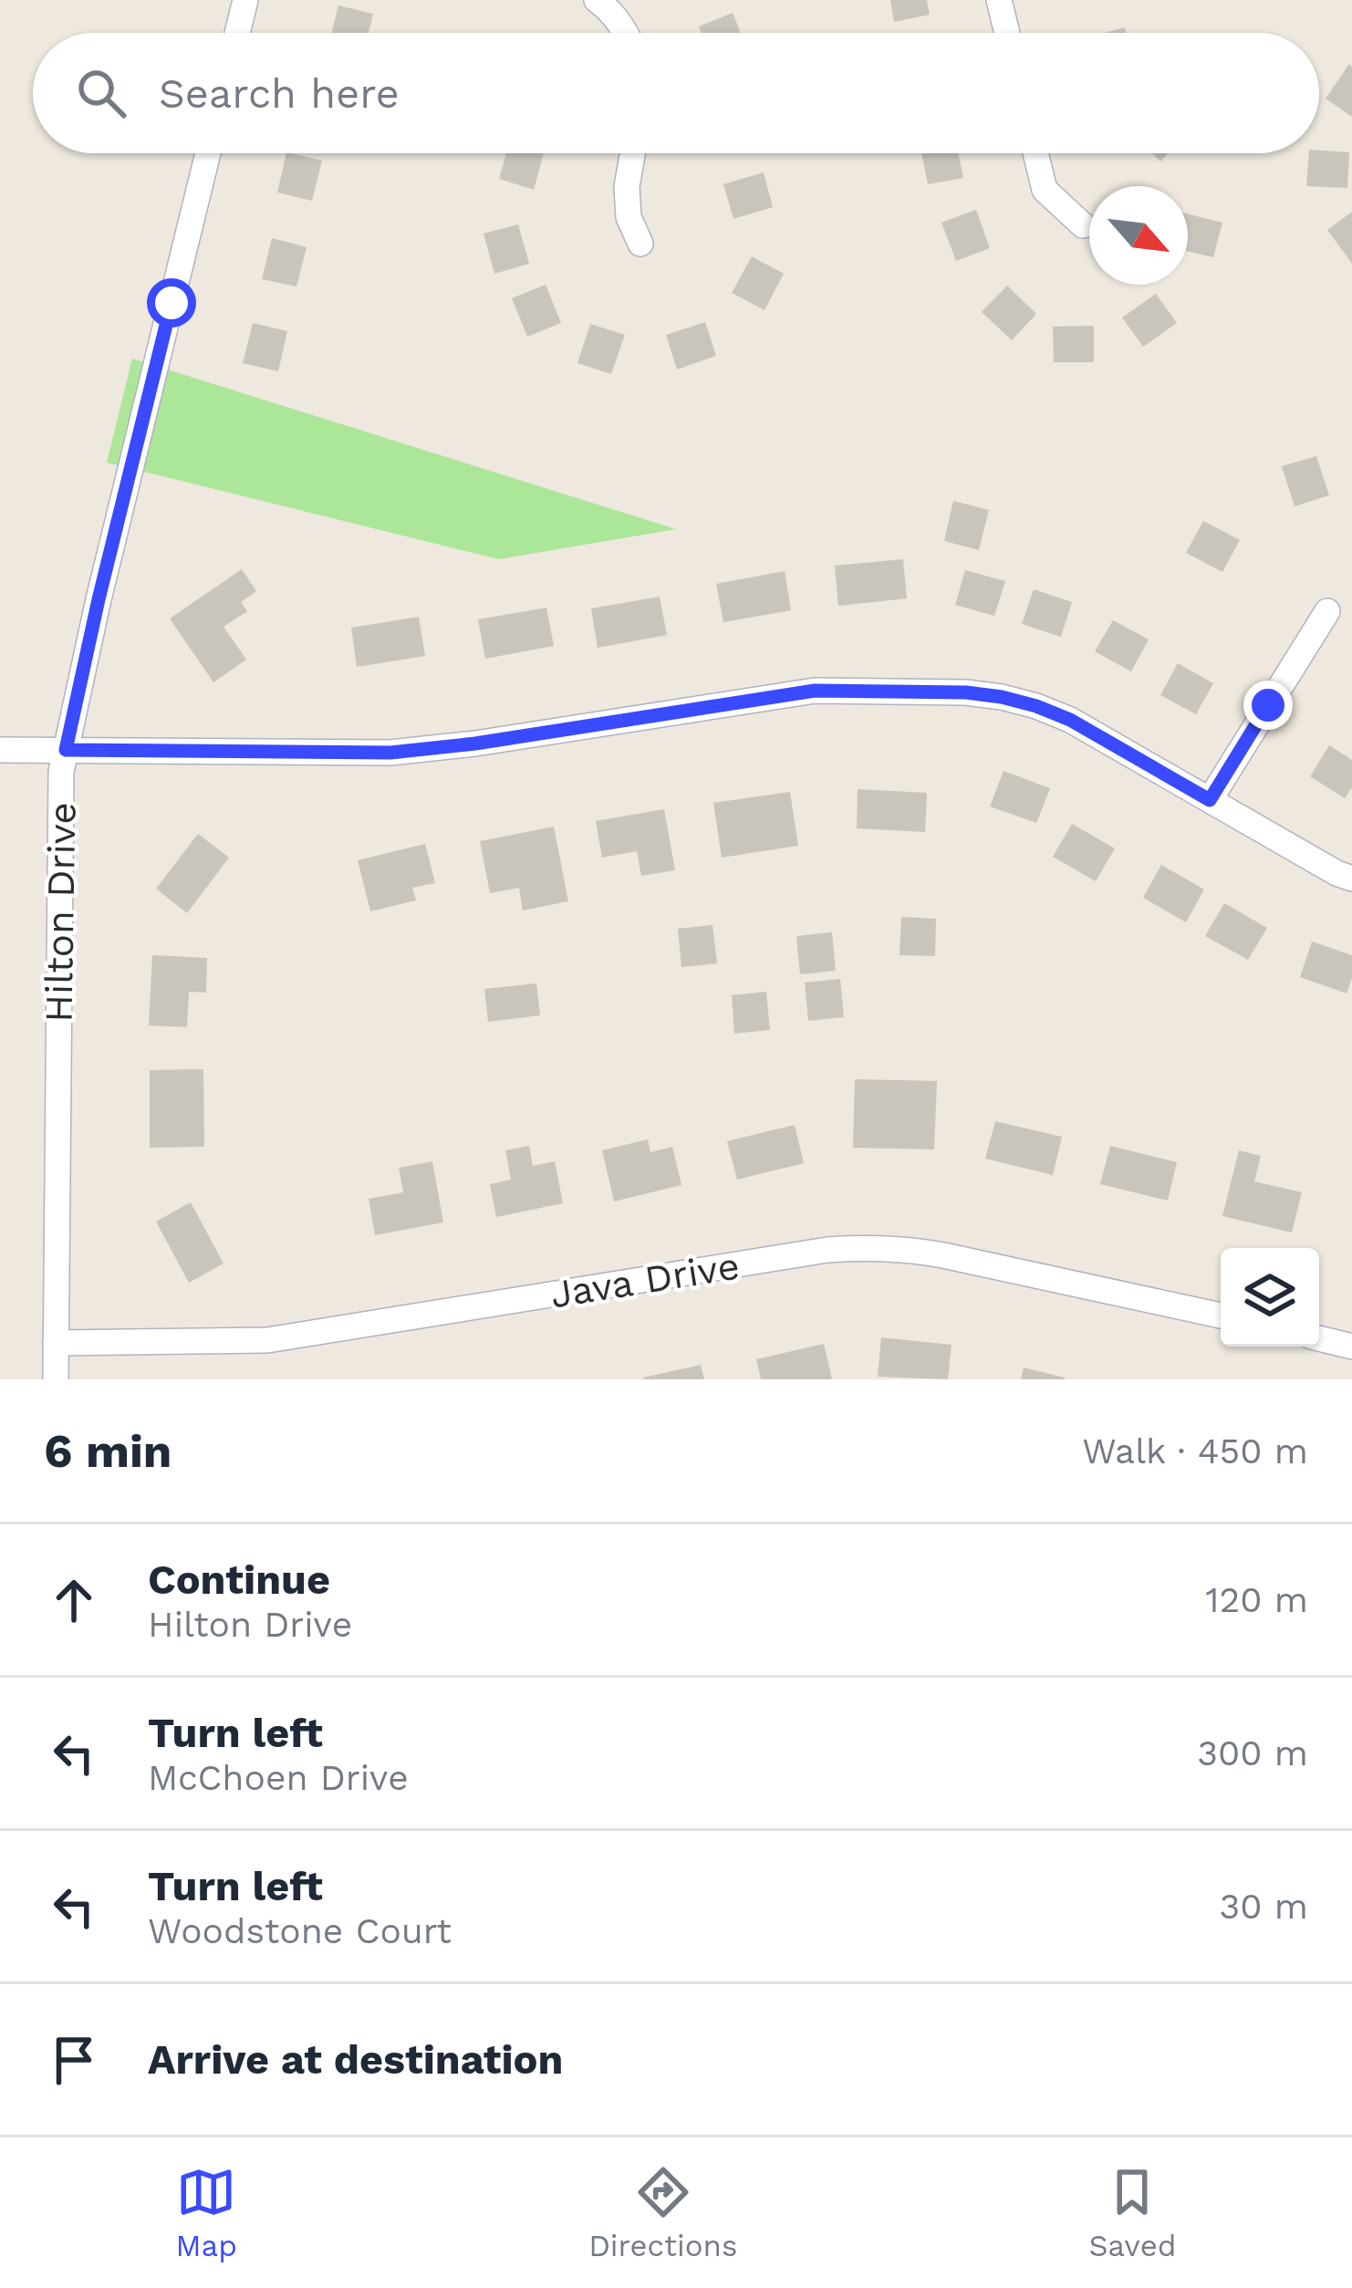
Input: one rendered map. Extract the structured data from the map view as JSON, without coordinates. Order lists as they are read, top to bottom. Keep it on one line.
{"streets":{"street":["Hilton Drive","Java Drive"]},"crossings":[["Hilton Drive","Java Drive"]],"north":"bottom right","page":{"search":"Search here","heading":["6 min","Walk · 450 m"],"list":[["Continue","Hilton Drive","120 m"],["Turn left","McChoen Drive","300 m"],["Turn left","Woodstone Court","30 m"],"Arrive at destination"],"nav":["Map","Directions","Saved"]}}
